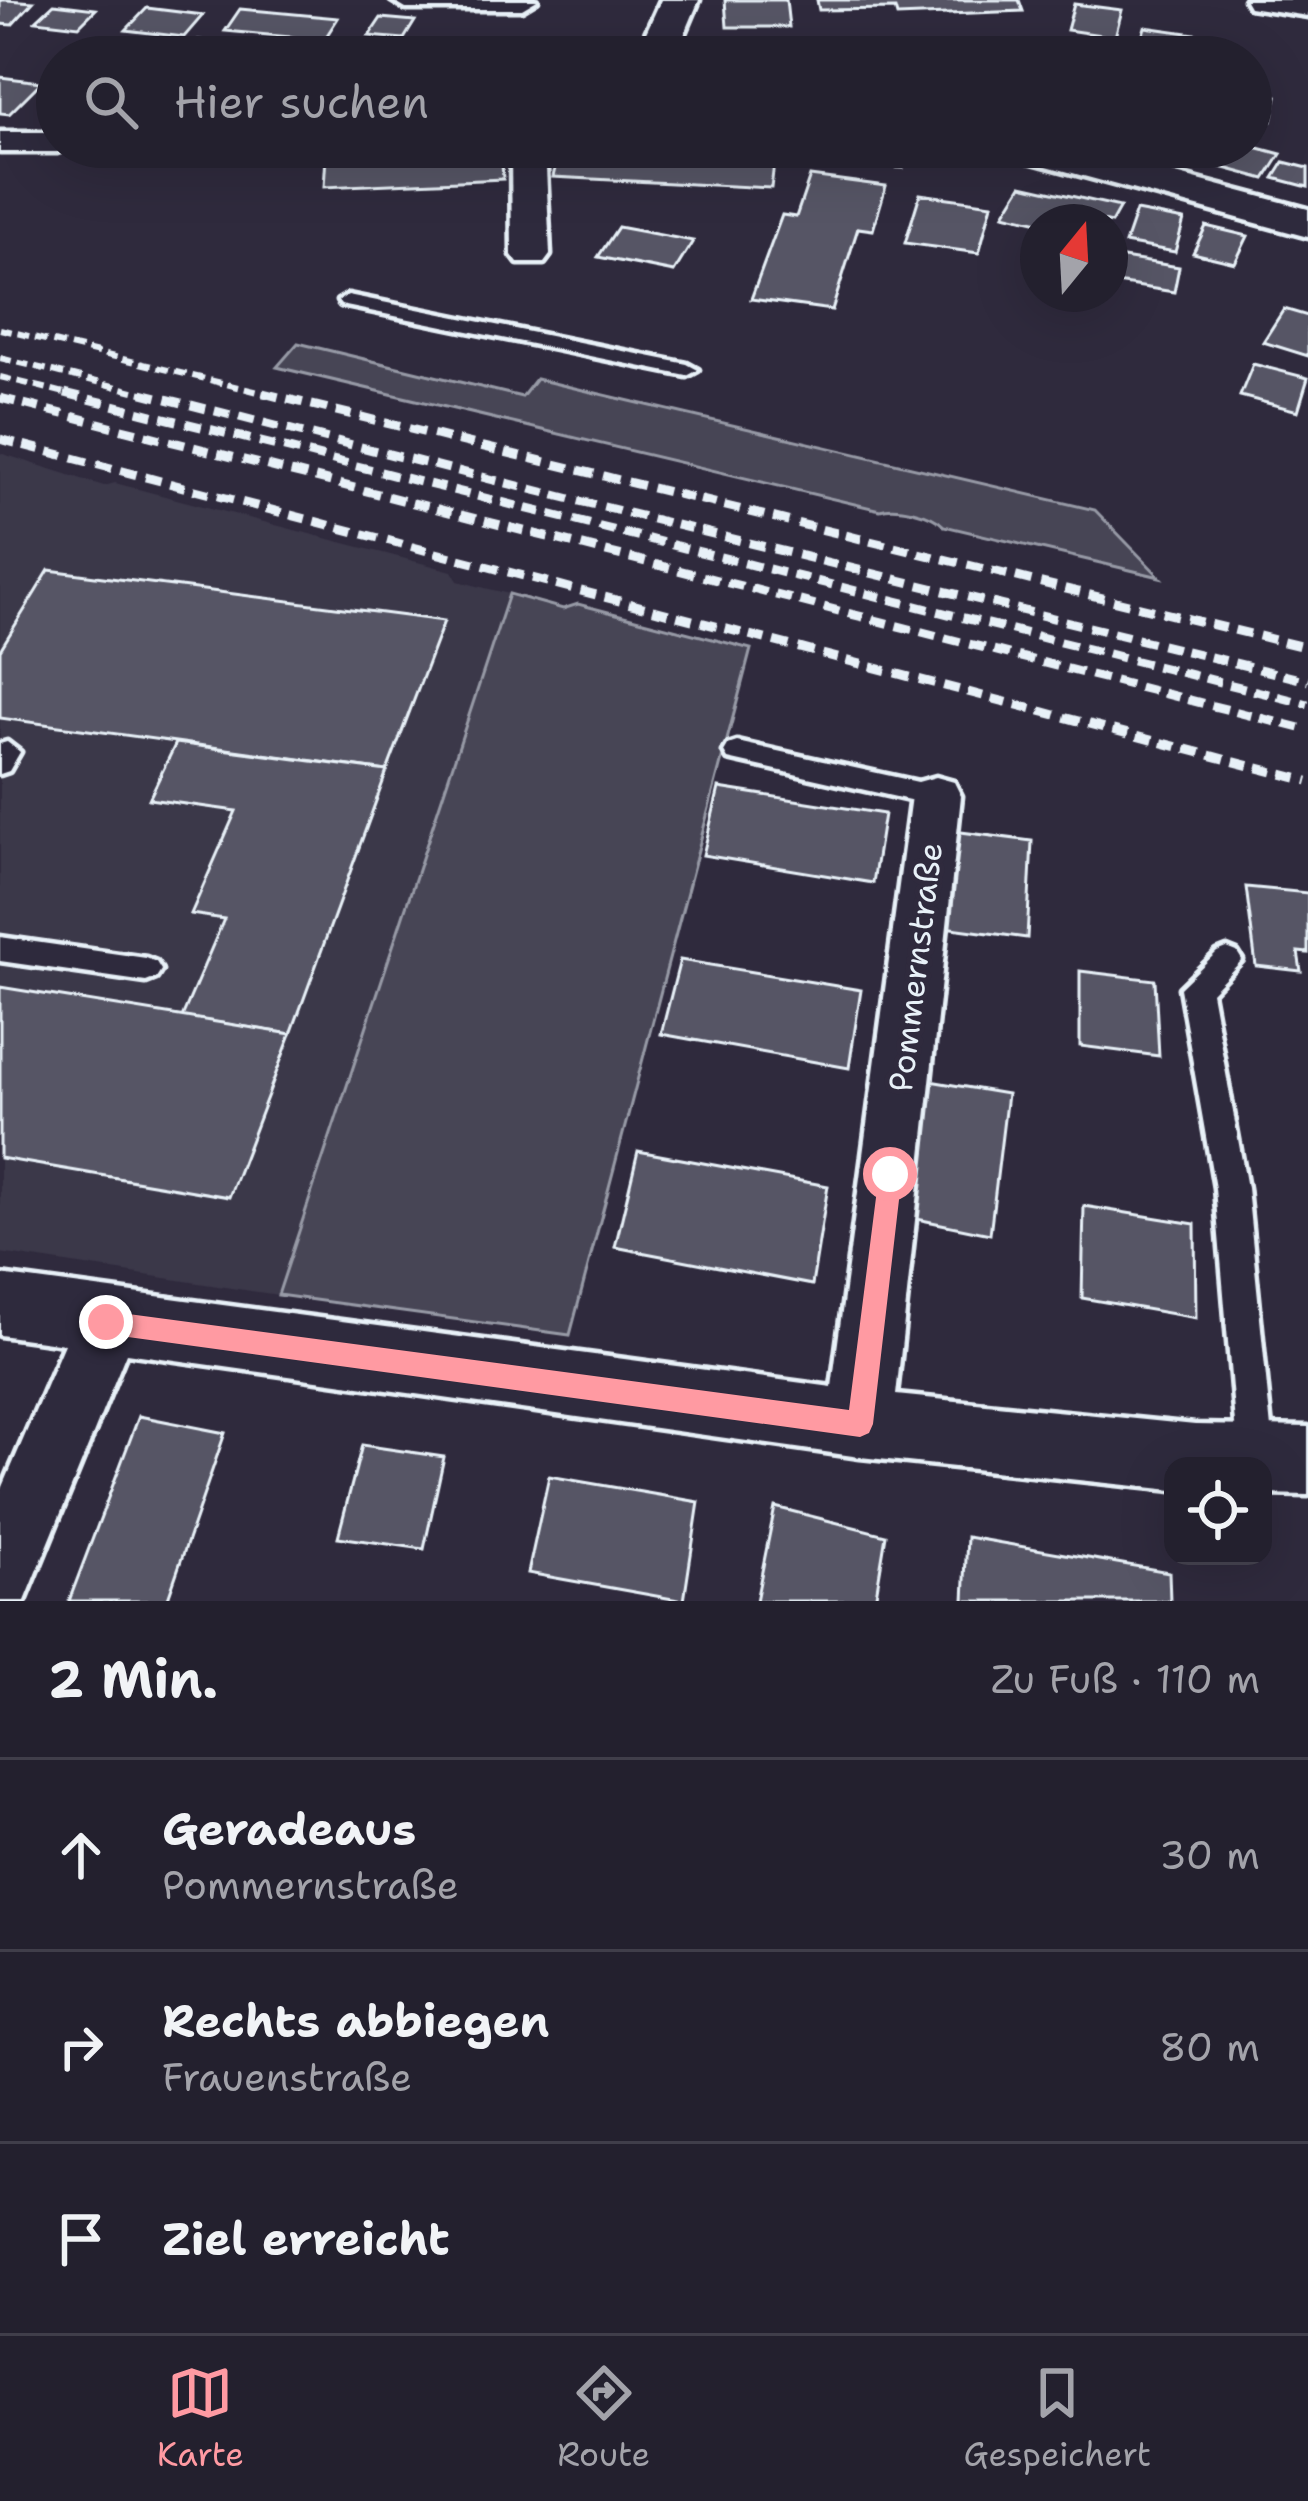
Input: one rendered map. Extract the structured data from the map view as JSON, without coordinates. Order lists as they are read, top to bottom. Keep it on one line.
{"streets":{"street":["Pommernstraße"]},"north":"top","page":{"search":"Hier suchen","heading":["2 Min.","Zu Fuß · 110 m"],"list":[["Geradeaus","Pommernstraße","30 m"],["Rechts abbiegen","Frauenstraße","80 m"],"Ziel erreicht"],"nav":["Karte","Route","Gespeichert"]}}
